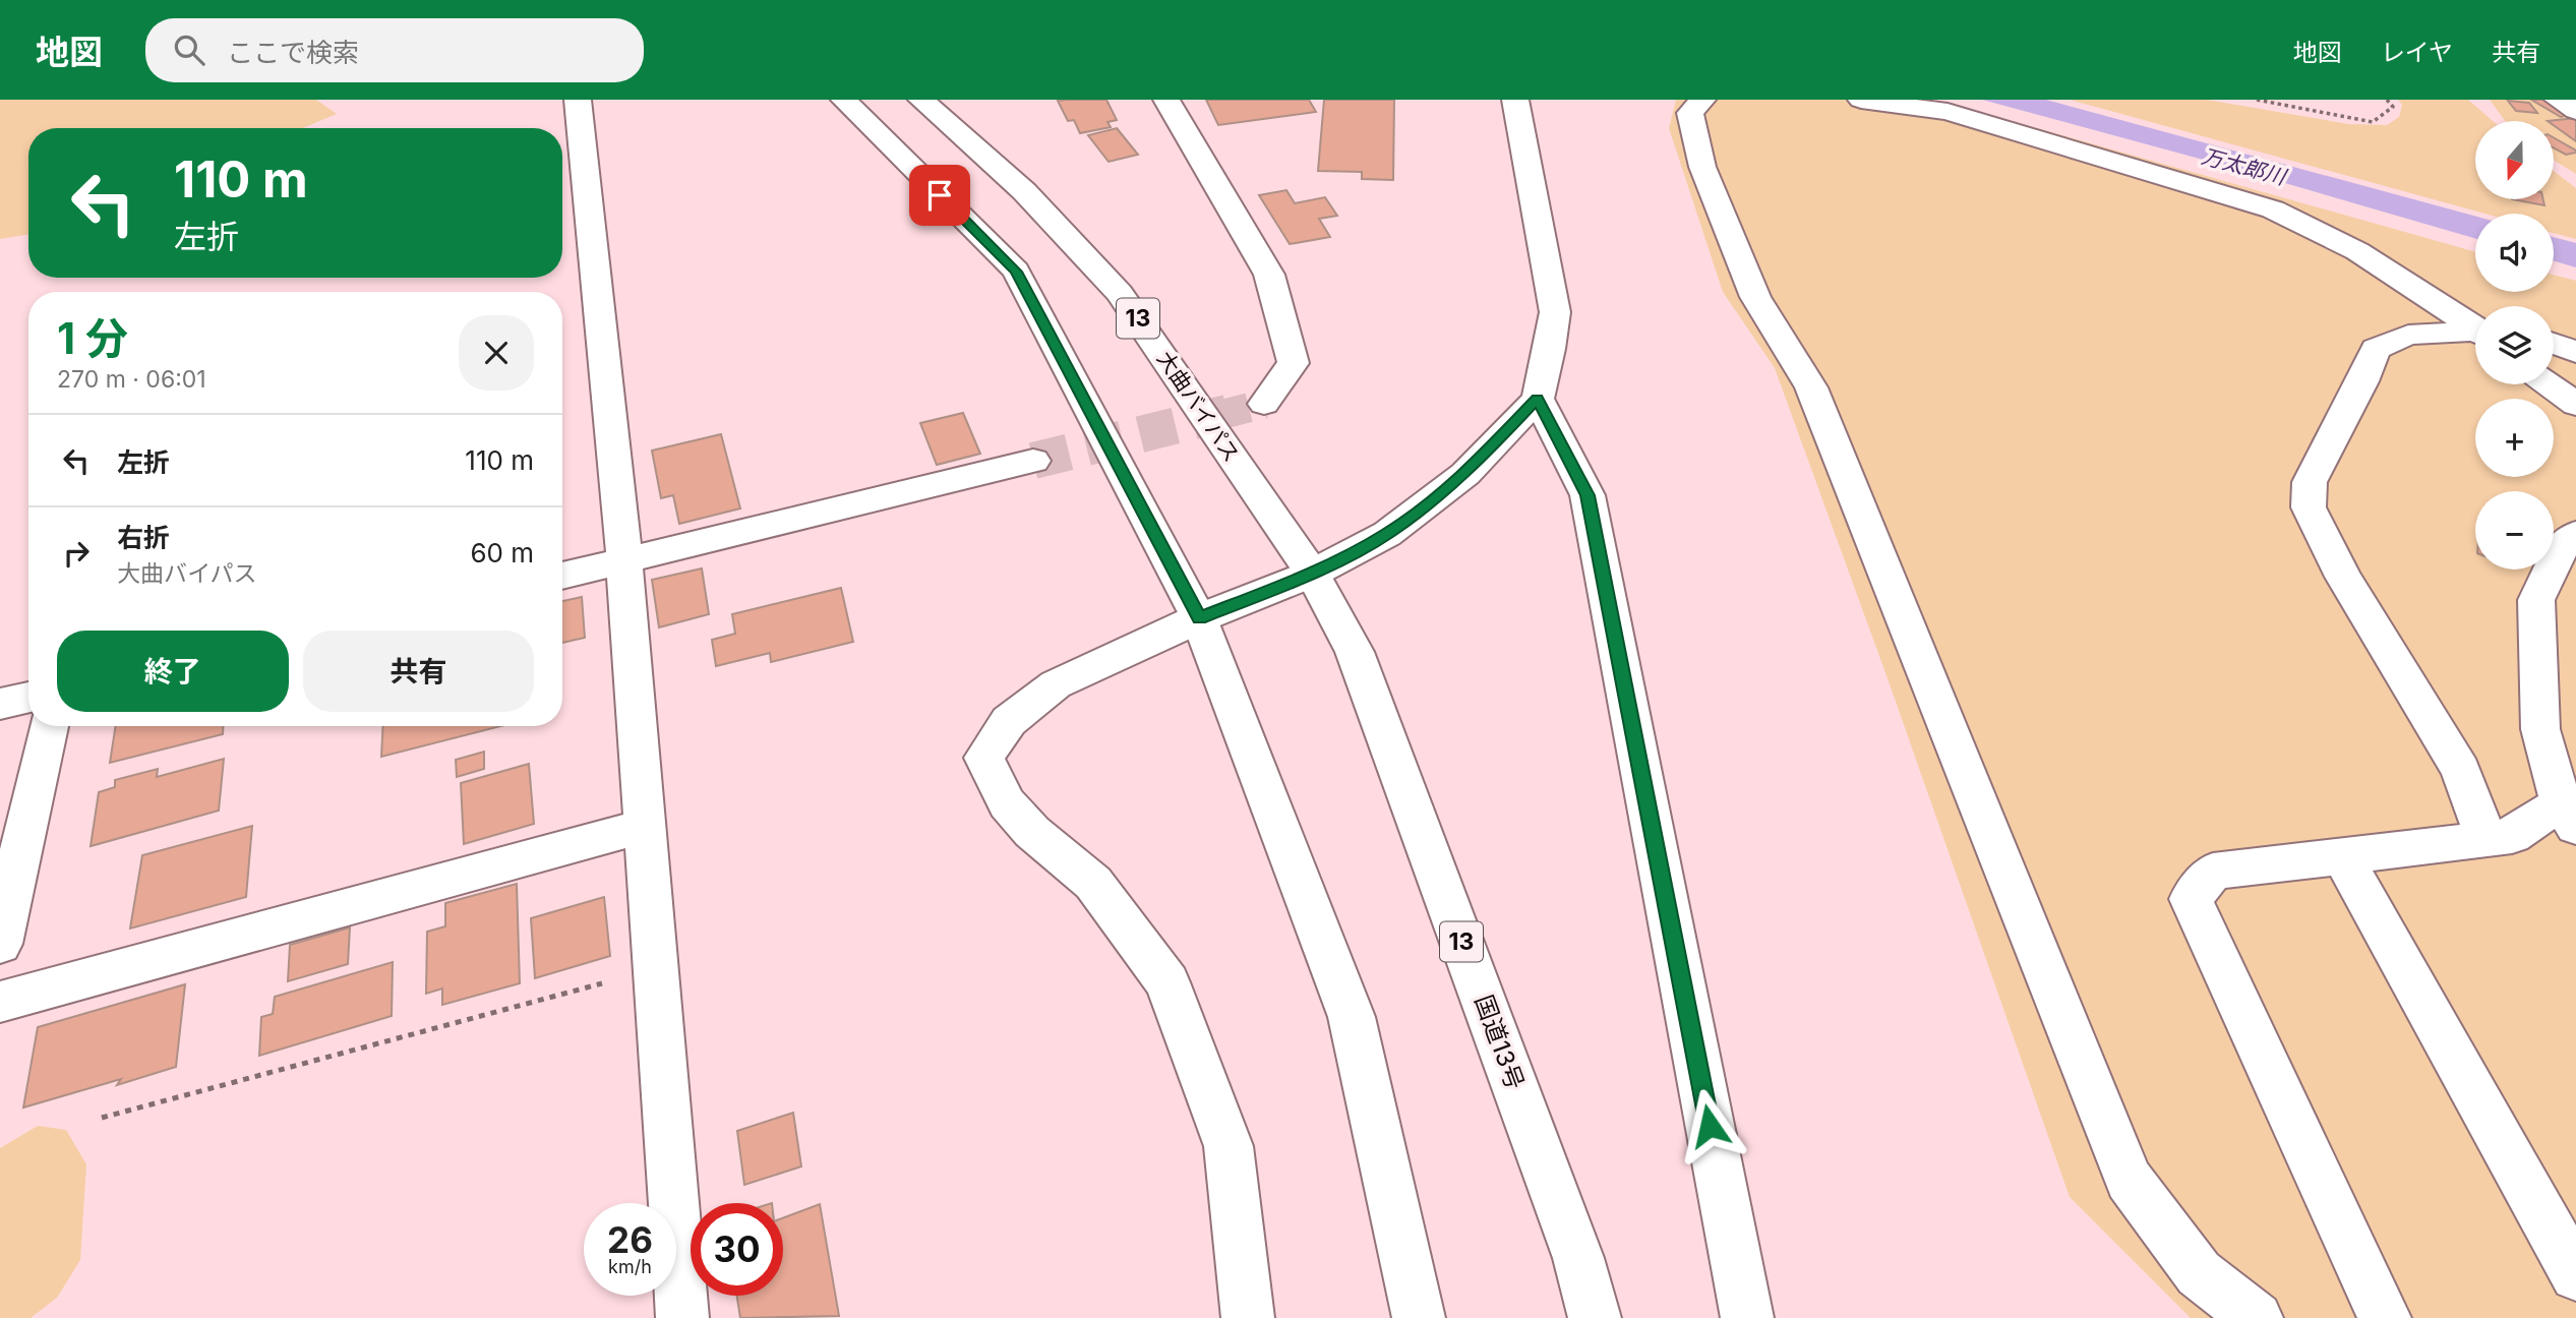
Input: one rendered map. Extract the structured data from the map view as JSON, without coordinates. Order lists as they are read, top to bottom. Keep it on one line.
{"streets":{"main road":["13","大曲バイパス","国道13号"]},"crossings":[["大曲バイパス","国道13号"]],"water":["万太郎川"],"north":"bottom","page":{"header":"地図","search":"ここで検索","nav":["地図","レイヤ","共有"],"map_buttons":["+","−"],"turn":["110 m","左折"],"heading":["1 分","270 m · 06:01"],"list":[{"name":"左折","value":"110 m"},{"name":"右折","note":"大曲バイパス","value":"60 m"}],"buttons":["終了","共有"],"speed":"26 km/h","limit":"30"}}
